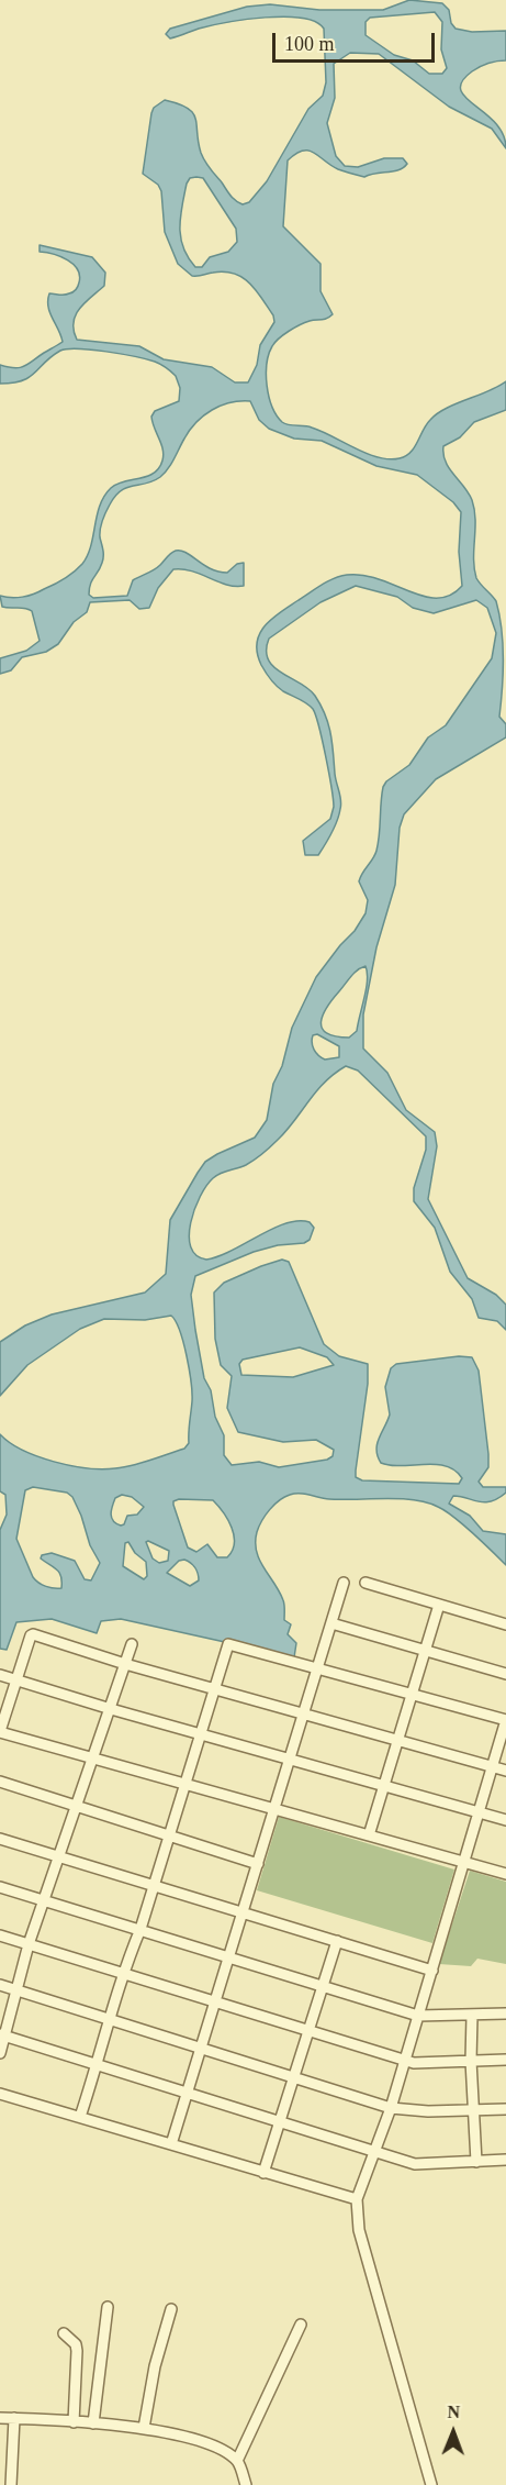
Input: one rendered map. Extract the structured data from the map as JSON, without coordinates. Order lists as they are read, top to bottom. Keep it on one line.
{"scale_bar":"100 m","north":"top"}
